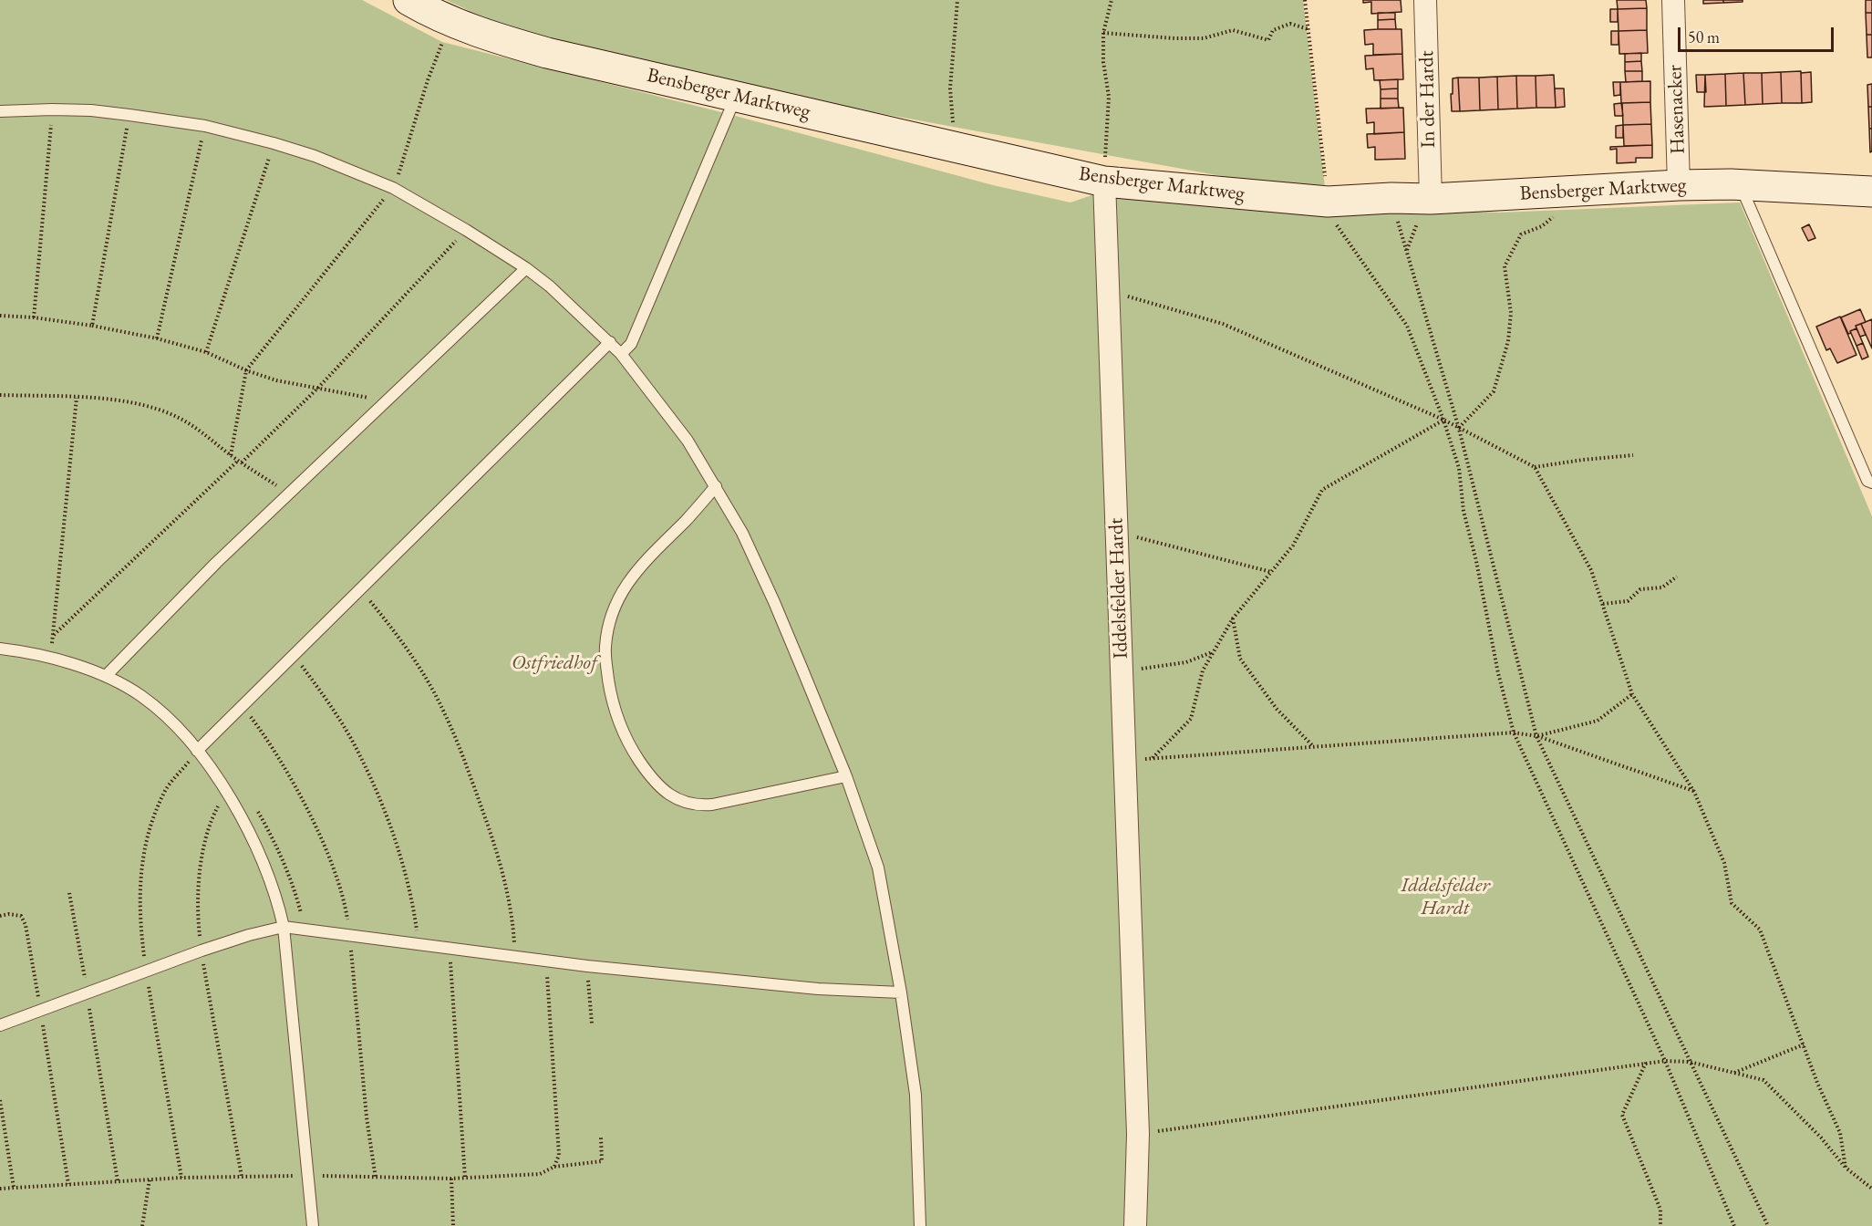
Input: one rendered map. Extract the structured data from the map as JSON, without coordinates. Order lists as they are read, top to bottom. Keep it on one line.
{"streets":{"street":["Bensberger Marktweg","In der Hardt","Hasenacker","Iddelsfelder Hardt"]},"crossings":[["Bensberger Marktweg","In der Hardt"],["Bensberger Marktweg","Hasenacker"],["Bensberger Marktweg","Iddelsfelder Hardt"]],"parks":["Ostfriedhof","Iddelsfelder Hardt"],"scale_bar":"50 m"}
